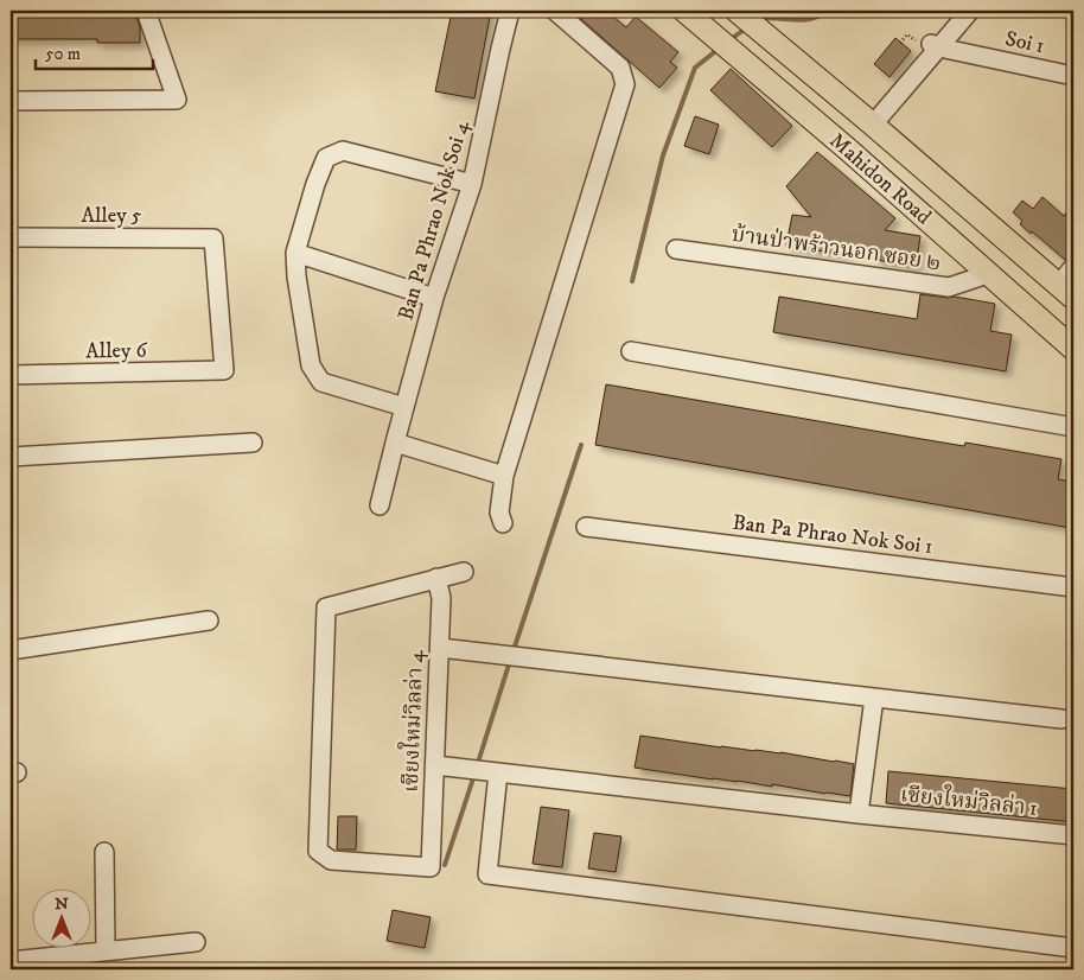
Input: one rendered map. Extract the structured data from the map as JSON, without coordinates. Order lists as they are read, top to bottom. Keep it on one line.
{"streets":{"main road":["Mahidon Road"],"street":["Soi 1","Alley 5","Ban Pa Phrao Nok Soi 4","บ้านป่าพร้าวนอก ซอย ๒","Alley 6","Ban Pa Phrao Nok Soi 1","เชียงใหม่วิลล่า 4","เชียงใหม่วิลล่า 1"]},"crossings":[["Mahidon Road","บ้านป่าพร้าวนอก ซอย ๒"],["Alley 5","Alley 6"],["เชียงใหม่วิลล่า 4","เชียงใหม่วิลล่า 1"]],"scale_bar":"50 m","north":"top"}
